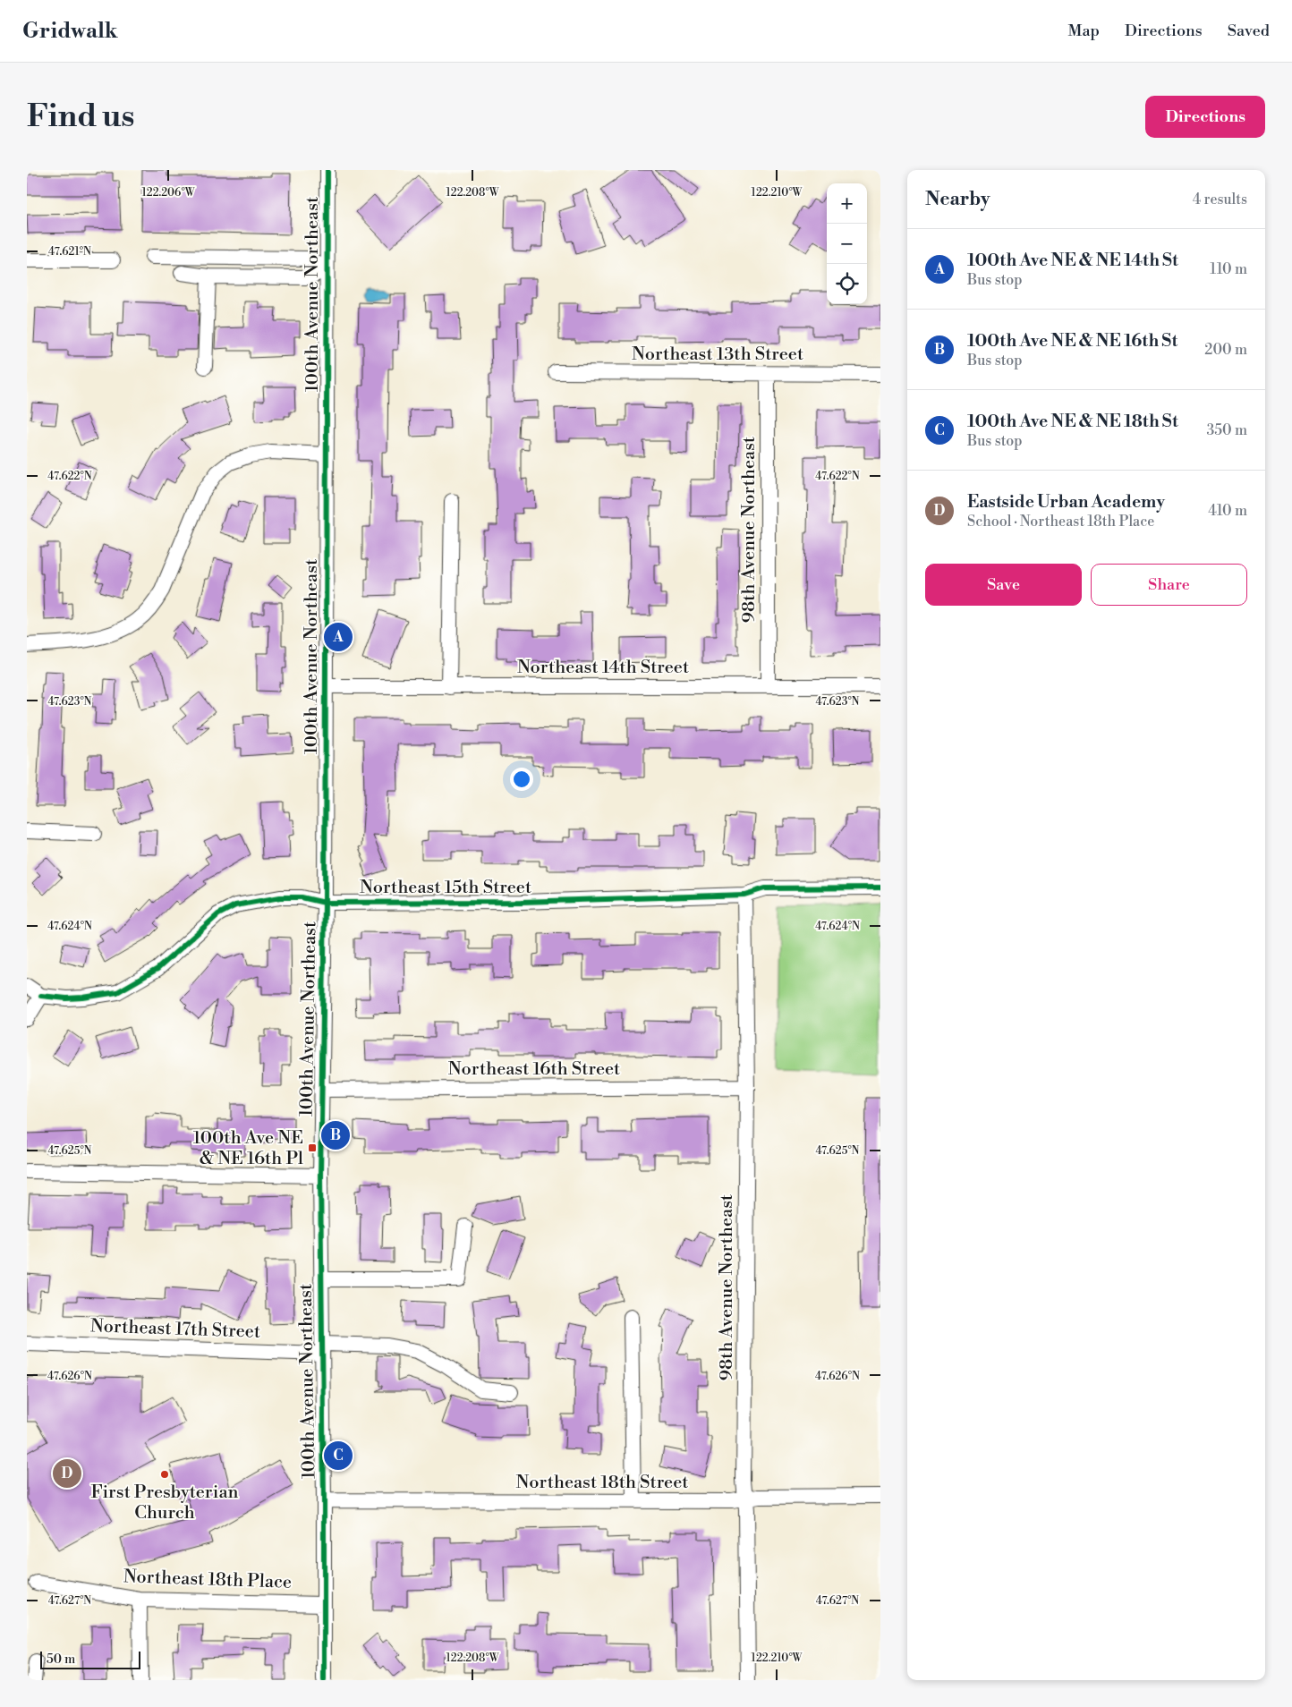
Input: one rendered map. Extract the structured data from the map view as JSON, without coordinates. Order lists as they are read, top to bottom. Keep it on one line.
{"streets":{"street":["100th Avenue Northeast","Northeast 13th Street","98th Avenue Northeast","Northeast 14th Street","Northeast 15th Street","Northeast 16th Street","Northeast 17th Street","Northeast 18th Street","Northeast 18th Place"]},"crossings":[["100th Avenue Northeast","Northeast 14th Street"],["100th Avenue Northeast","Northeast 15th Street"],["100th Avenue Northeast","Northeast 16th Street"],["100th Avenue Northeast","Northeast 17th Street"],["100th Avenue Northeast","Northeast 18th Street"],["100th Avenue Northeast","Northeast 18th Place"],["Northeast 13th Street","98th Avenue Northeast"],["98th Avenue Northeast","Northeast 14th Street"],["98th Avenue Northeast","Northeast 15th Street"],["98th Avenue Northeast","Northeast 16th Street"],["98th Avenue Northeast","Northeast 18th Street"]],"places":{"transit":["100th Ave NE & NE 16th Pl"],"other":["First Presbyterian Church"]},"scale_bar":"50 m","page":{"header":"Gridwalk","nav":["Map","Directions","Saved"],"buttons":["Directions",["Save","Share"]],"title":"Find us","heading":["Nearby","4 results"],"map_buttons":["+","−"],"list":[{"mark":"A","name":"100th Ave NE & NE 14th St","note":"Bus stop","value":"110 m"},{"mark":"B","name":"100th Ave NE & NE 16th St","note":"Bus stop","value":"200 m"},{"mark":"C","name":"100th Ave NE & NE 18th St","note":"Bus stop","value":"350 m"},{"mark":"D","name":"Eastside Urban Academy","note":"School · Northeast 18th Place","value":"410 m"}],"pins":["A","B","C","D"],"scale":"50 m"},"coordinates":["122.206°W","122.208°W","122.210°W","47.621°N","47.622°N","47.623°N","47.624°N","47.625°N","47.626°N","47.627°N"]}
